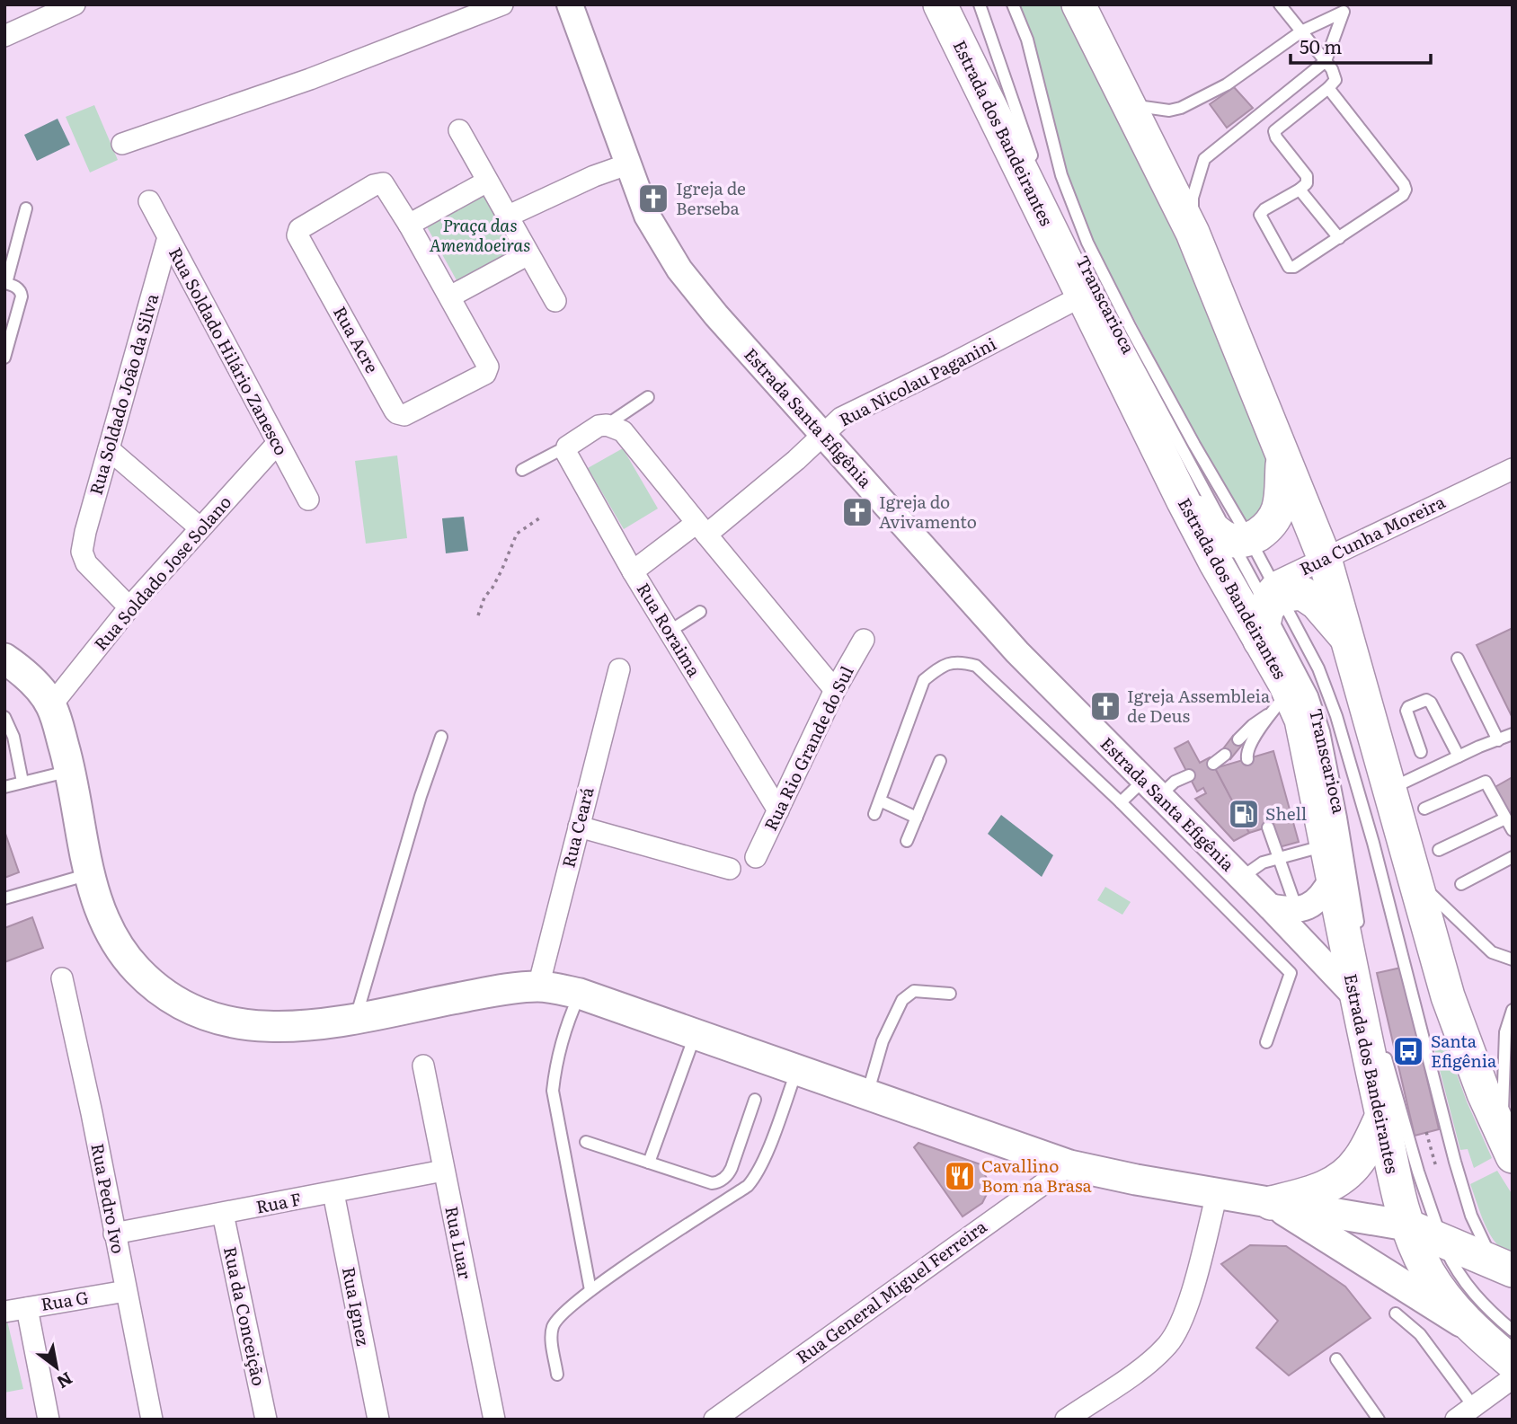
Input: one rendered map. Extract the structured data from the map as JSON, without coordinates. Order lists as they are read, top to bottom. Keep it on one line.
{"streets":{"main road":["Estrada dos Bandeirantes"],"street":["Rua Acre","Rua Soldado Hilário Zanesco","Rua Nicolau Paganini","Rua Soldado João da Silva","Estrada Santa Efigênia","Rua Cunha Moreira","Rua Soldado Jose Solano","Rua Roraima","Rua Rio Grande do Sul","Rua Ceará","Rua Pedro Ivo","Rua F","Rua Luar","Rua General Miguel Ferreira","Rua G","Rua Ignez","Rua da Conceição"],"lane":["Transcarioca"]},"crossings":[["Estrada dos Bandeirantes","Transcarioca"],["Estrada dos Bandeirantes","Rua Nicolau Paganini"],["Estrada dos Bandeirantes","Estrada Santa Efigênia"],["Estrada dos Bandeirantes","Rua Cunha Moreira"],["Transcarioca","Rua Nicolau Paganini"],["Transcarioca","Rua Cunha Moreira"],["Rua Soldado Hilário Zanesco","Rua Soldado João da Silva"],["Rua Soldado Hilário Zanesco","Rua Soldado Jose Solano"],["Rua Nicolau Paganini","Estrada Santa Efigênia"],["Rua Nicolau Paganini","Rua Roraima"],["Rua Soldado João da Silva","Rua Soldado Jose Solano"],["Rua Roraima","Rua Rio Grande do Sul"],["Rua Pedro Ivo","Rua F"],["Rua Pedro Ivo","Rua G"],["Rua F","Rua Luar"],["Rua F","Rua Ignez"],["Rua F","Rua da Conceição"]],"parks":["Praça das Amendoeiras"],"places":{"church":["Igreja de Berseba","Igreja do Avivamento","Igreja Assembleia de Deus"],"fuel station":["Shell"],"bus stop":["Santa Efigênia"],"restaurant":["Cavallino Bom na Brasa"]},"scale_bar":"50 m","north":"bottom right"}
